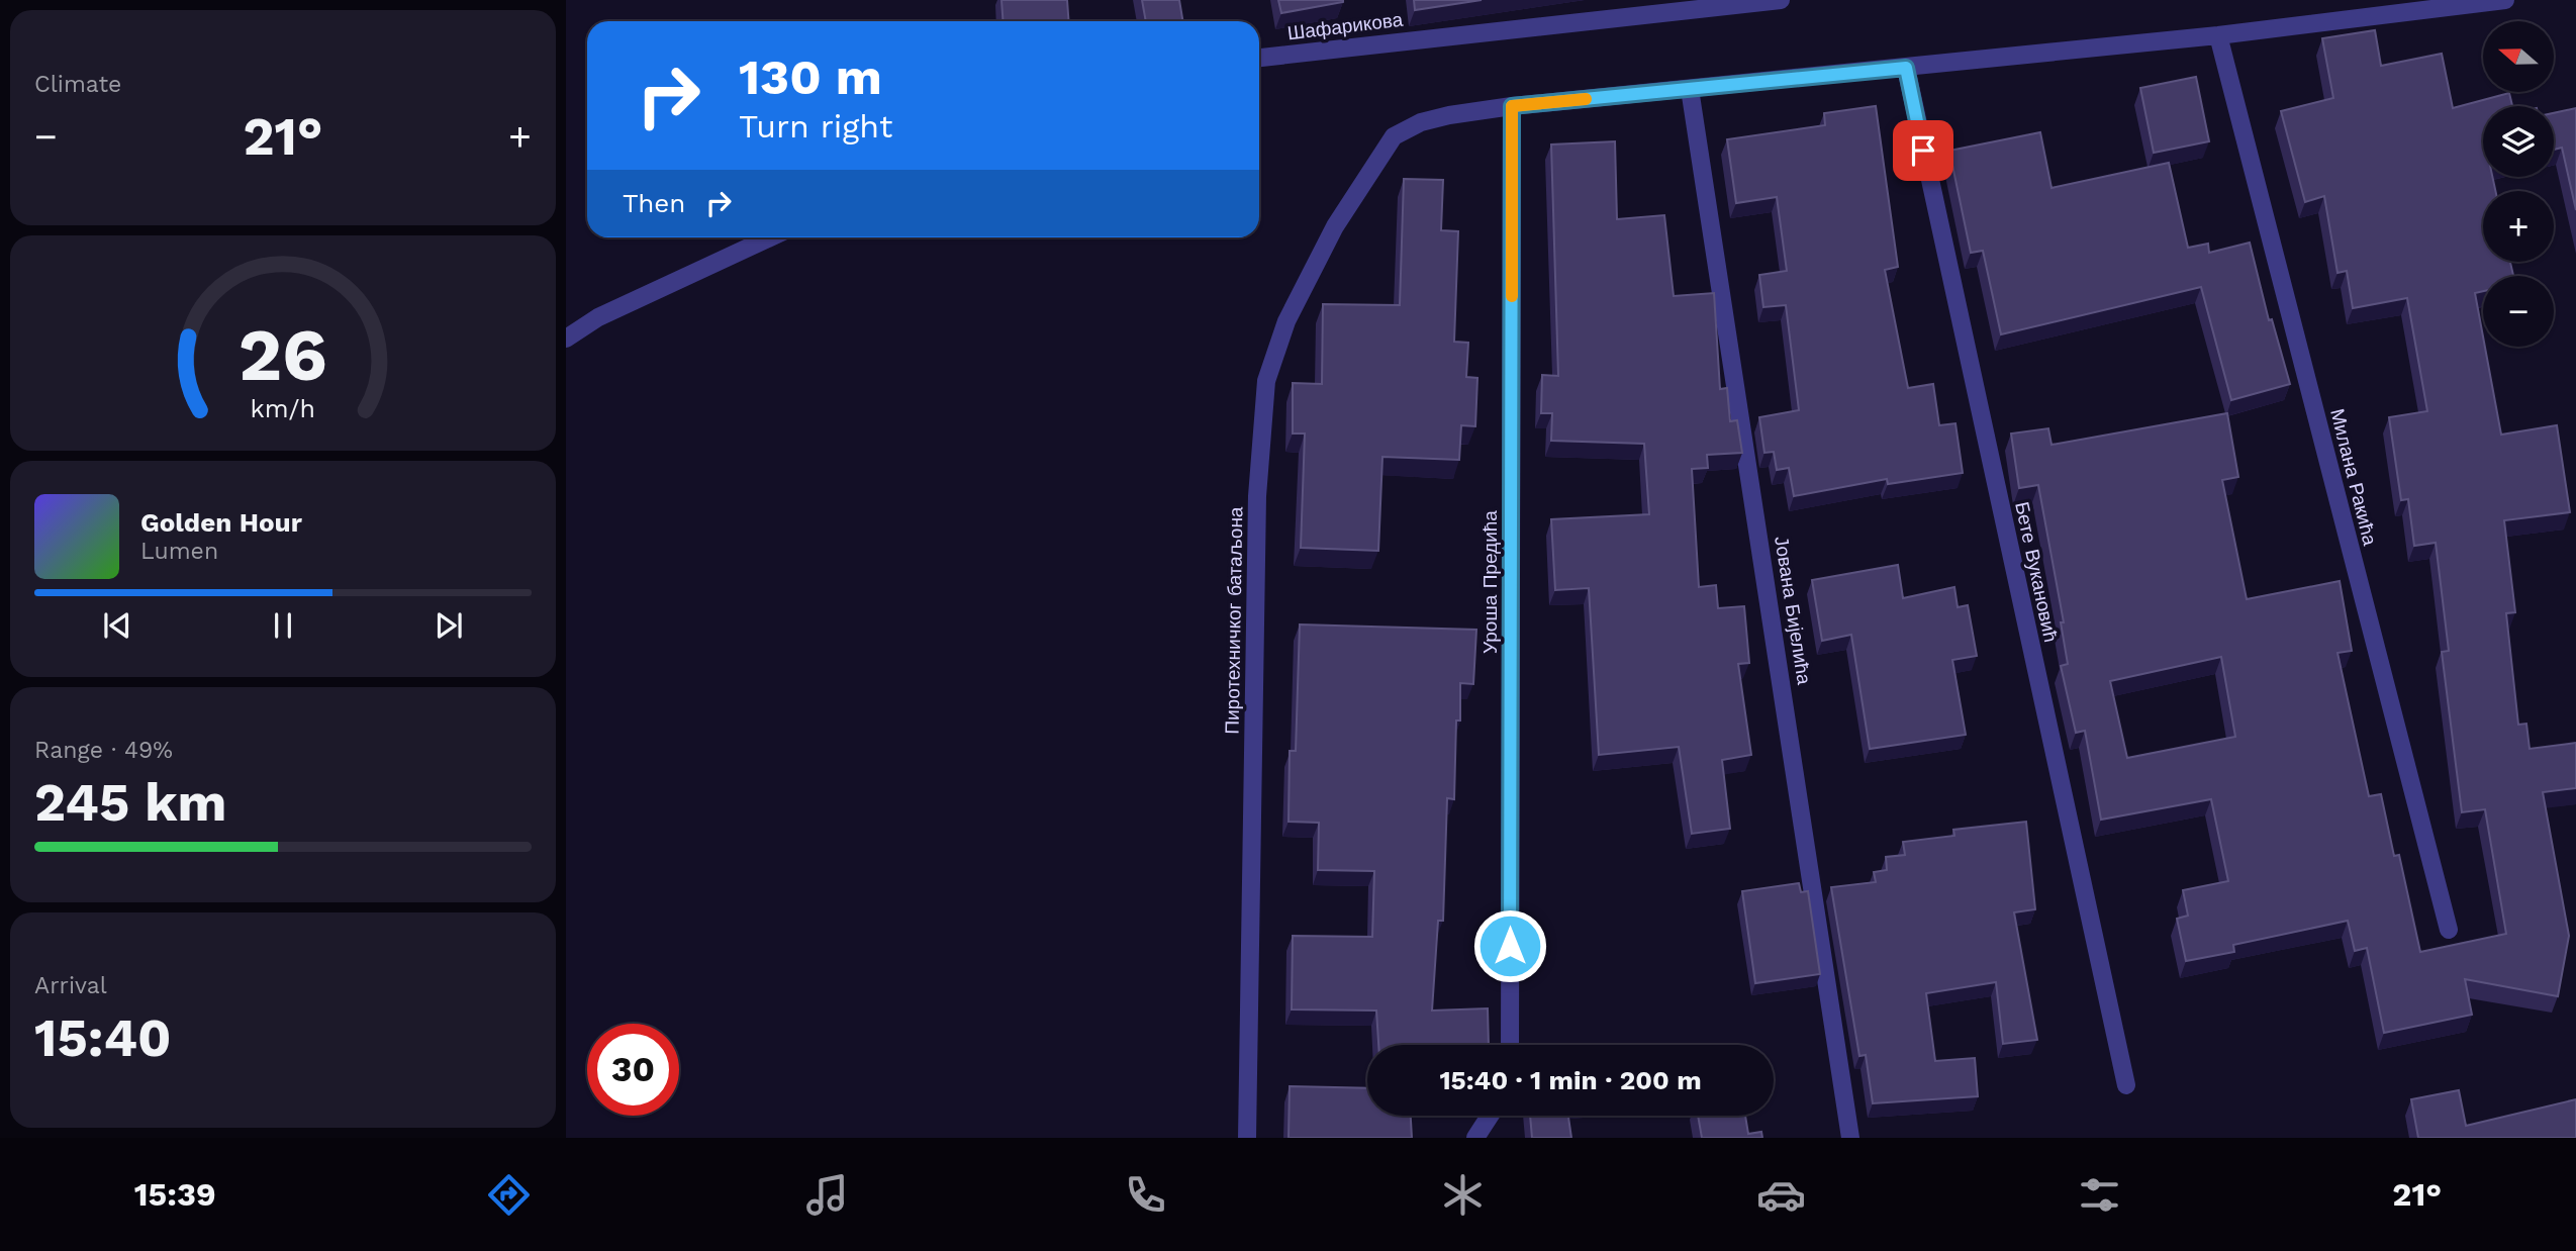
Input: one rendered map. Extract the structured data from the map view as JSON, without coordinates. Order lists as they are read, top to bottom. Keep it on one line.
{"streets":{"street":["Шафарикова","Милана Ракића","Бете Вукановић","Уроша Предића","Јована Бијелића","Пиротехничког батаљона"]},"crossings":[["Уроша Предића","Пиротехничког батаљона"]],"north":"left","page":{"tile":["Climate",["Range · 49%","245 km"],["Arrival","15:40"]],"map_buttons":["+","−"],"turn":["130 m","Turn right"],"heat":["−","21°","+"],"then":"Then","song":["Golden Hour","Lumen"],"limit":"30","trip":"15:40 · 1 min · 200 m","tabs":["15:39","21°"],"gauge":["26","km/h"]}}
